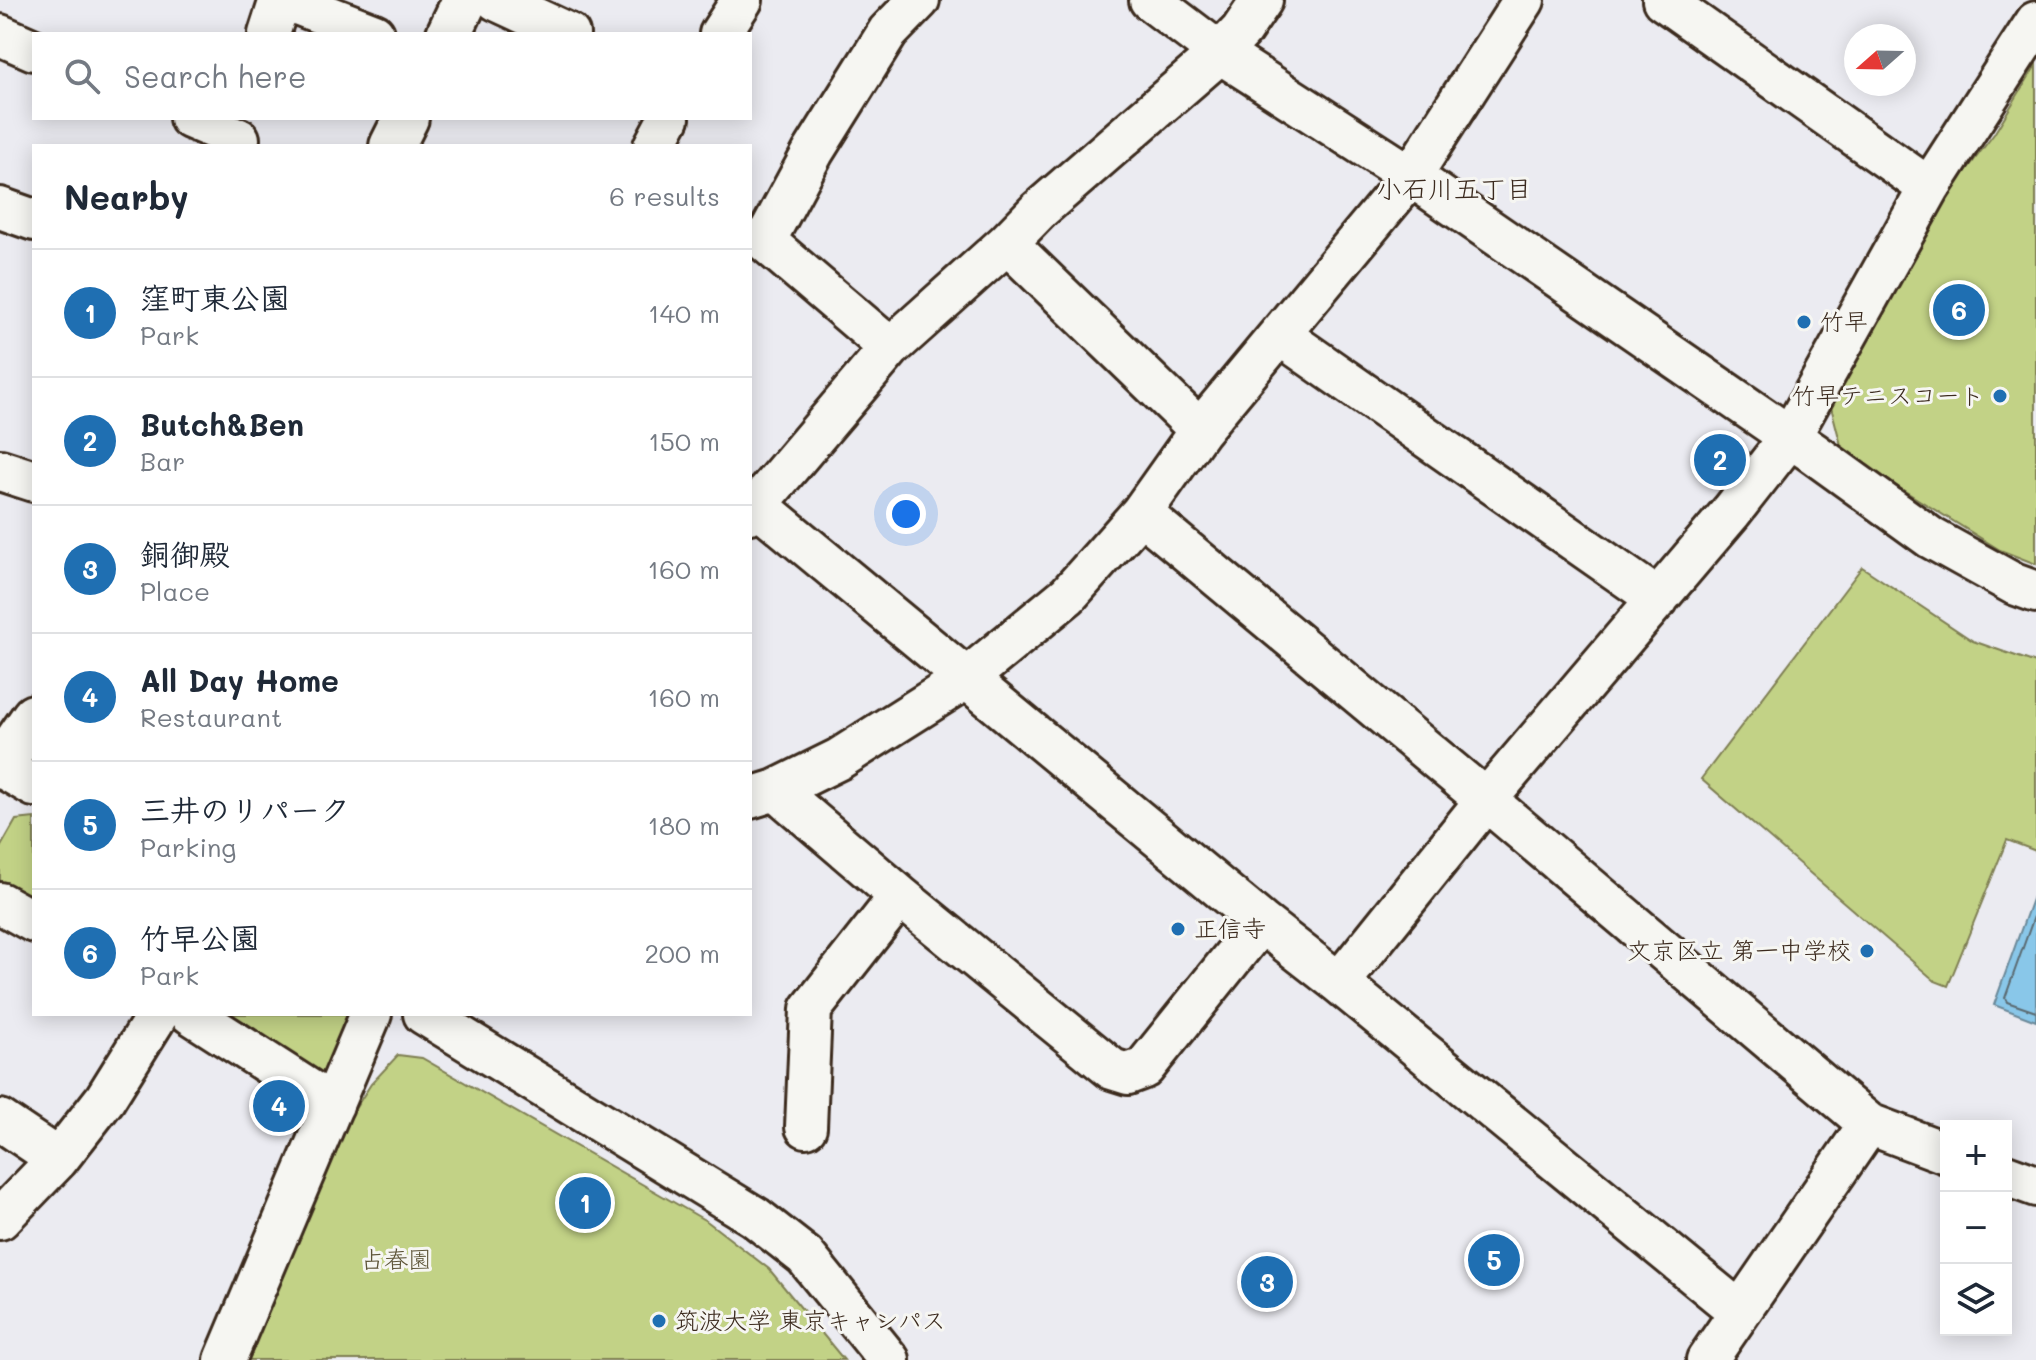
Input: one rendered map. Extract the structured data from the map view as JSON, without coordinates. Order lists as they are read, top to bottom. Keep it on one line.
{"districts":["小石川五丁目"],"parks":["占春園"],"places":["竹早","竹早テニスコート","正信寺","文京区立 第一中学校","筑波大学 東京キャンパス"],"north":"left","page":{"search":"Search here","heading":["Nearby","6 results"],"list":[{"mark":"1","name":"窪町東公園","note":"Park","value":"140 m"},{"mark":"2","name":"Butch&Ben","note":"Bar","value":"150 m"},{"mark":"3","name":"銅御殿","note":"Place","value":"160 m"},{"mark":"4","name":"All Day Home","note":"Restaurant","value":"160 m"},{"mark":"5","name":"三井のリパーク","note":"Parking","value":"180 m"},{"mark":"6","name":"竹早公園","note":"Park","value":"200 m"}],"pins":["6","2","4","1","5","3"],"map_buttons":["+","−"]}}
